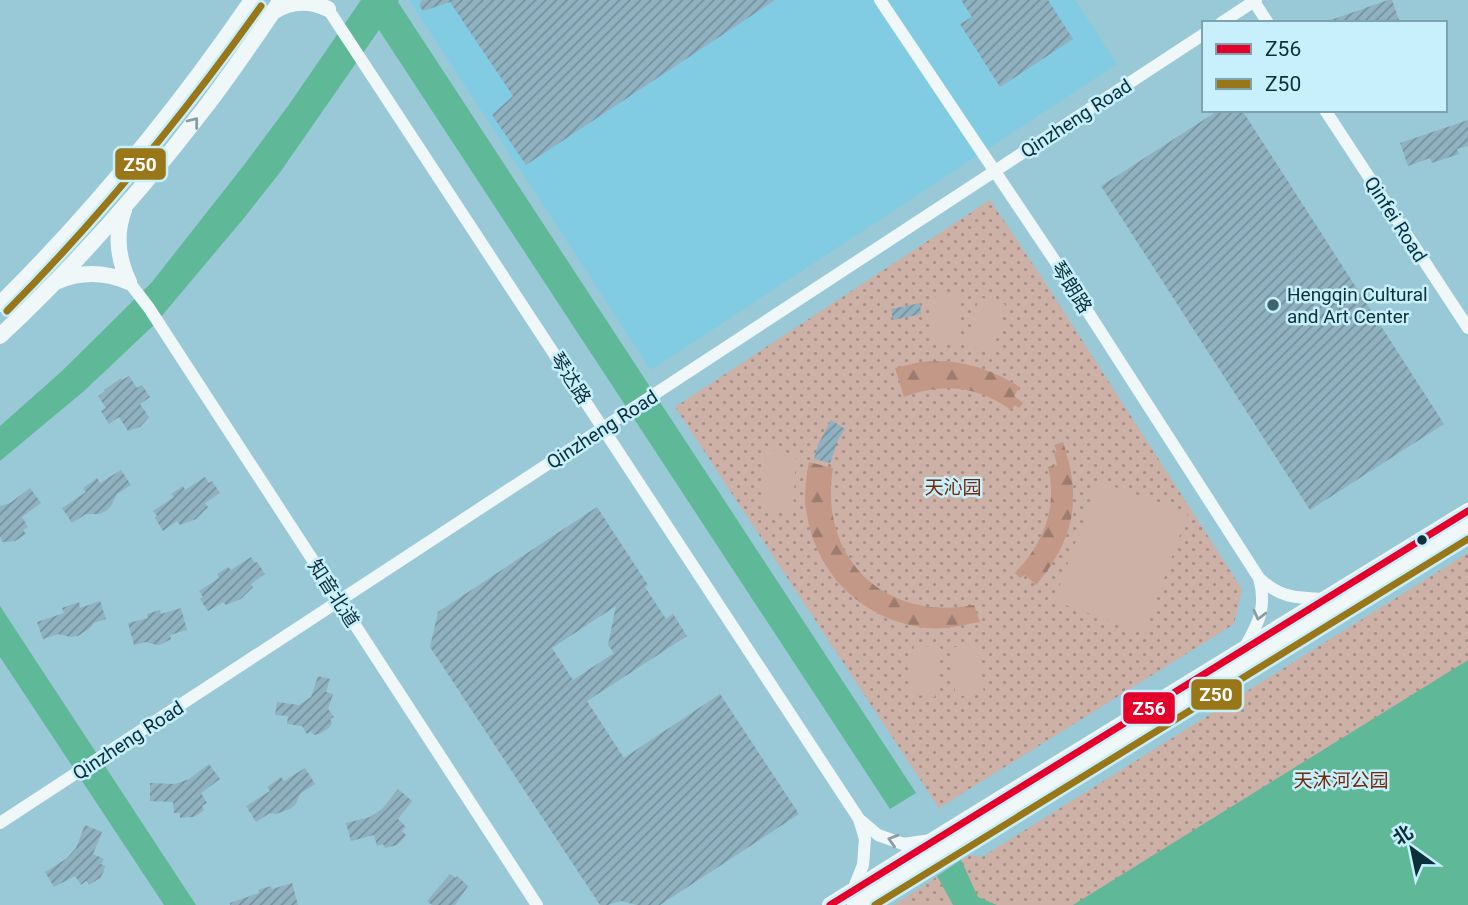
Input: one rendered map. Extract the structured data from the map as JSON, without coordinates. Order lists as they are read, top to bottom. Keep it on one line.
{"streets":{"street":["Qinzheng Road","Qinfei Road","琴朗路","琴达路","知音北道"]},"crossings":[["Qinzheng Road","琴朗路"],["Qinzheng Road","琴达路"],["Qinzheng Road","知音北道"]],"parks":["天沁园","天沐河公园"],"places":["Hengqin Cultural and Art Center"],"lines":["transit line Z50","transit line Z56"],"legend":["Z56","Z50"],"north":"top left"}
